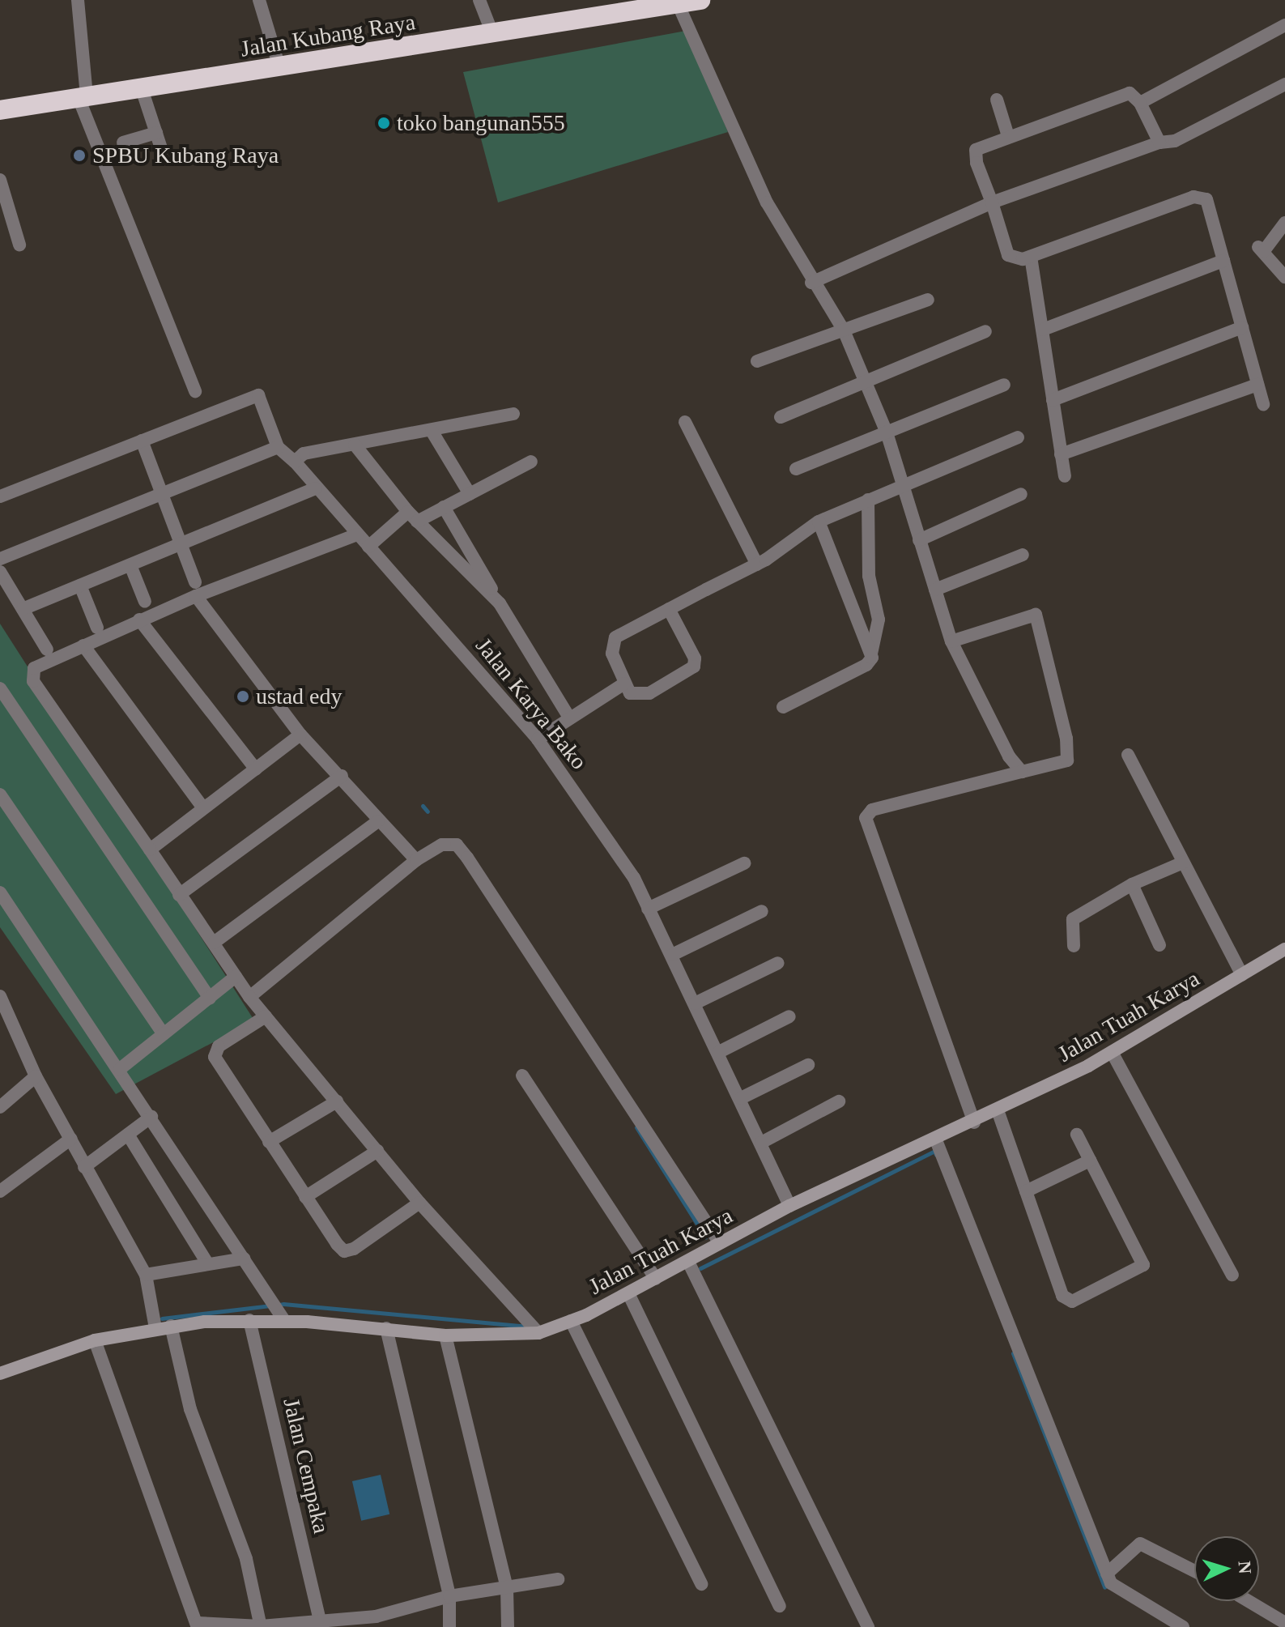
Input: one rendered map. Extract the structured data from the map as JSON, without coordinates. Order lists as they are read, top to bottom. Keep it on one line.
{"streets":{"highway":["Jalan Kubang Raya"],"main road":["Jalan Tuah Karya"],"street":["Jalan Karya Bako","Jalan Cempaka"]},"crossings":[["Jalan Karya Bako","Jalan Tuah Karya"],["Jalan Tuah Karya","Jalan Cempaka"]],"places":["toko bangunan555","SPBU Kubang Raya","ustad edy"],"north":"right"}
